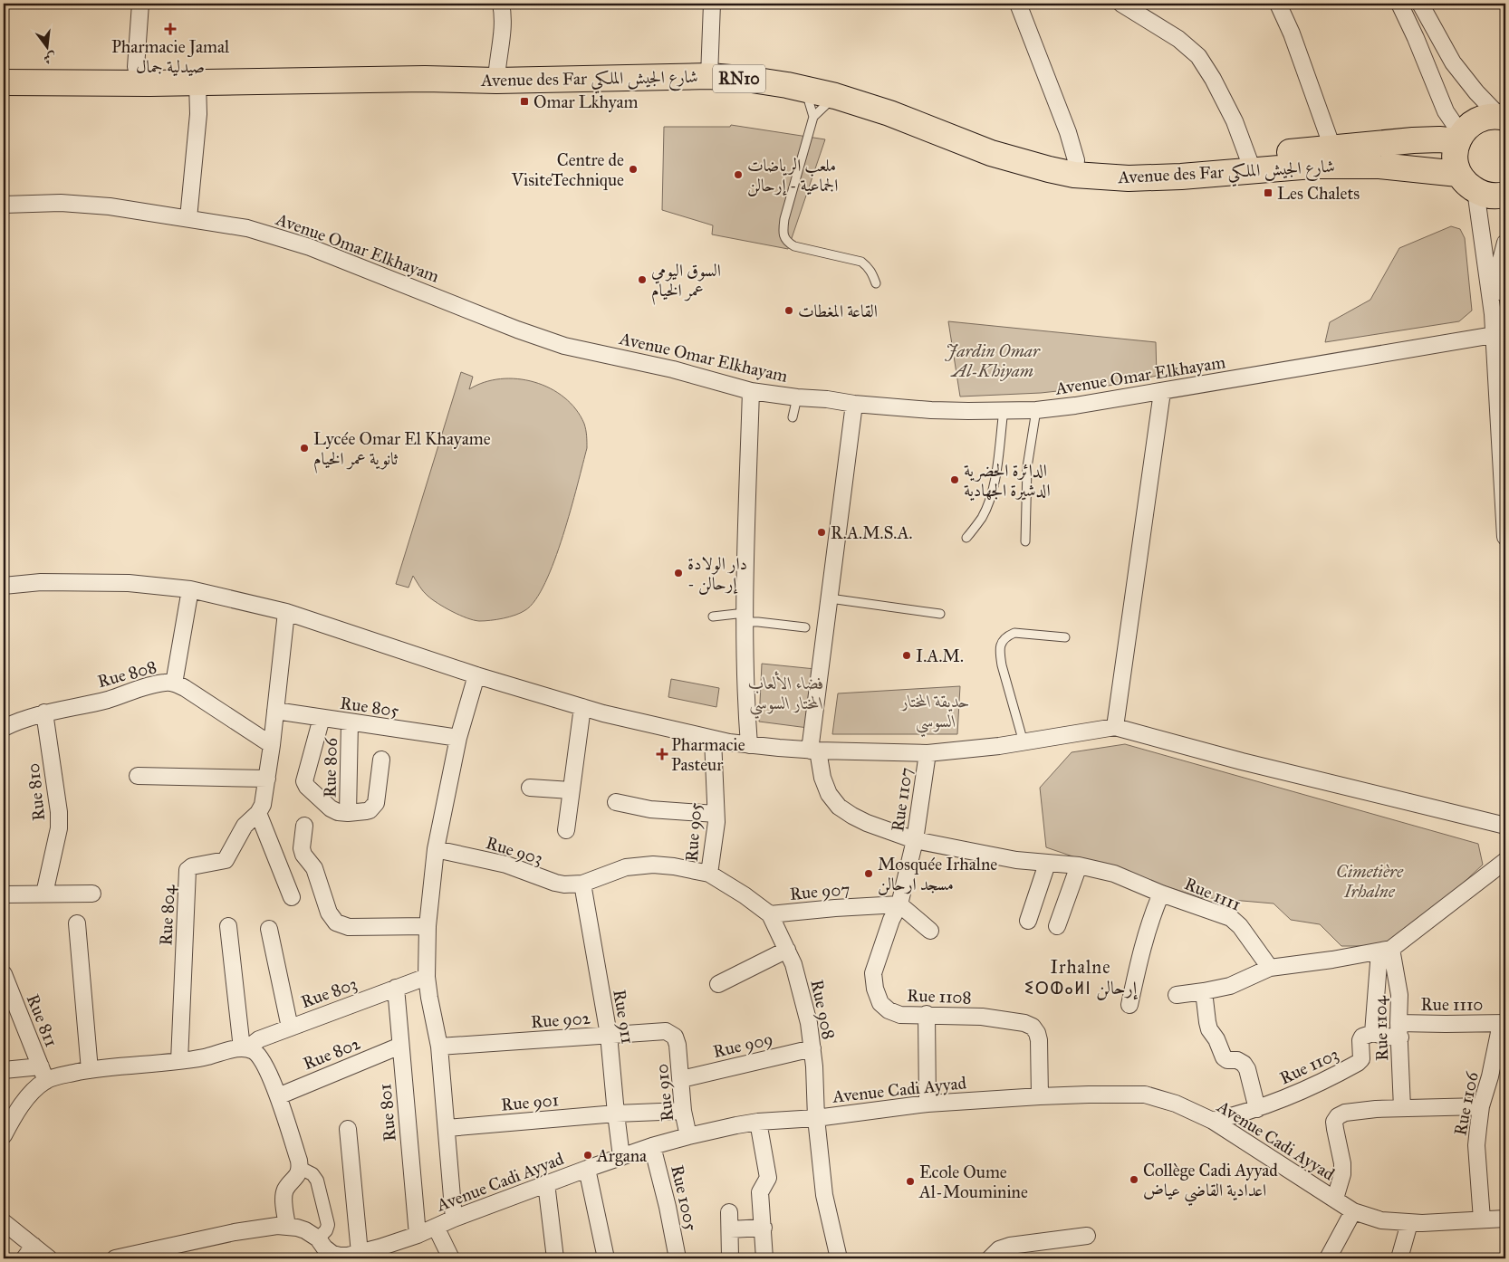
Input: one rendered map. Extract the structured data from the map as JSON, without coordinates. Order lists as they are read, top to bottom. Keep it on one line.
{"streets":{"main road":["Avenue des Far شارع الجيش الملكي","RN10"],"street":["Avenue Omar Elkhayam","Rue 808","Rue 805","Rue 806","Rue 810","Rue 1107","Rue 905","Rue 903","Rue 907","Rue 1111","Rue 804","Rue 803","Rue 1108","Rue 1110","Rue 908","Rue 911","Rue 902","Rue 811","Rue 1104","Rue 909","Rue 802","Rue 1103","Avenue Cadi Ayyad","Rue 910","Rue 901","Rue 1106","Rue 801","Rue 1005"]},"crossings":[["Avenue des Far شارع الجيش الملكي","RN10"],["Avenue Omar Elkhayam","Rue 1111"],["Rue 808","Rue 810"],["Rue 808","Rue 804"],["Rue 805","Rue 806"],["Rue 805","Rue 804"],["Rue 1107","Rue 907"],["Rue 1107","Rue 1111"],["Rue 1107","Rue 1108"],["Rue 903","Rue 911"],["Rue 907","Rue 1108"],["Rue 907","Rue 908"],["Rue 804","Rue 803"],["Rue 803","Rue 811"],["Rue 803","Rue 801"],["Rue 1108","Avenue Cadi Ayyad"],["Rue 1110","Rue 1104"],["Rue 1110","Rue 1103"],["Rue 1110","Rue 1106"],["Rue 908","Rue 909"],["Rue 908","Avenue Cadi Ayyad"],["Rue 911","Rue 902"],["Rue 911","Avenue Cadi Ayyad"],["Rue 911","Rue 901"],["Rue 902","Rue 910"],["Rue 909","Rue 910"],["Rue 802","Rue 801"],["Rue 1103","Avenue Cadi Ayyad"],["Avenue Cadi Ayyad","Rue 910"],["Avenue Cadi Ayyad","Rue 1106"],["Avenue Cadi Ayyad","Rue 801"],["Avenue Cadi Ayyad","Rue 1005"],["Rue 910","Rue 901"]],"districts":["Irhalne ⵉⵔⵀⴰⵍⵏ إرحالن"],"parks":["Jardin Omar Al-Khiyam","فضاء الألعاب المختار السوسي","حديقة المختار السوسي","Cimetière Irhalne"],"places":{"health":["Pharmacie Jamal صيدلية جمال","Pharmacie Pasteur"],"transit":["Omar Lkhyam","Les Chalets"],"other":["Centre de VisiteTechnique","ملعب الرياضات الجماعية - إرحالن","السوق اليومي عمر الخيام","القاعة المغطات","Lycée Omar El Khayame ثانوية عمر الخيام","الدائرة الحضرية الدشيرة الجهادية","R.A.M.S.A.","دار الولادة - إرحالن","I.A.M.","Mosquée Irhalne مسجد ارحالن","Argana","Collège Cadi Ayyad اعدادية القاضي عياض","Ecole Oume Al-Mouminine"]},"north":"bottom"}
